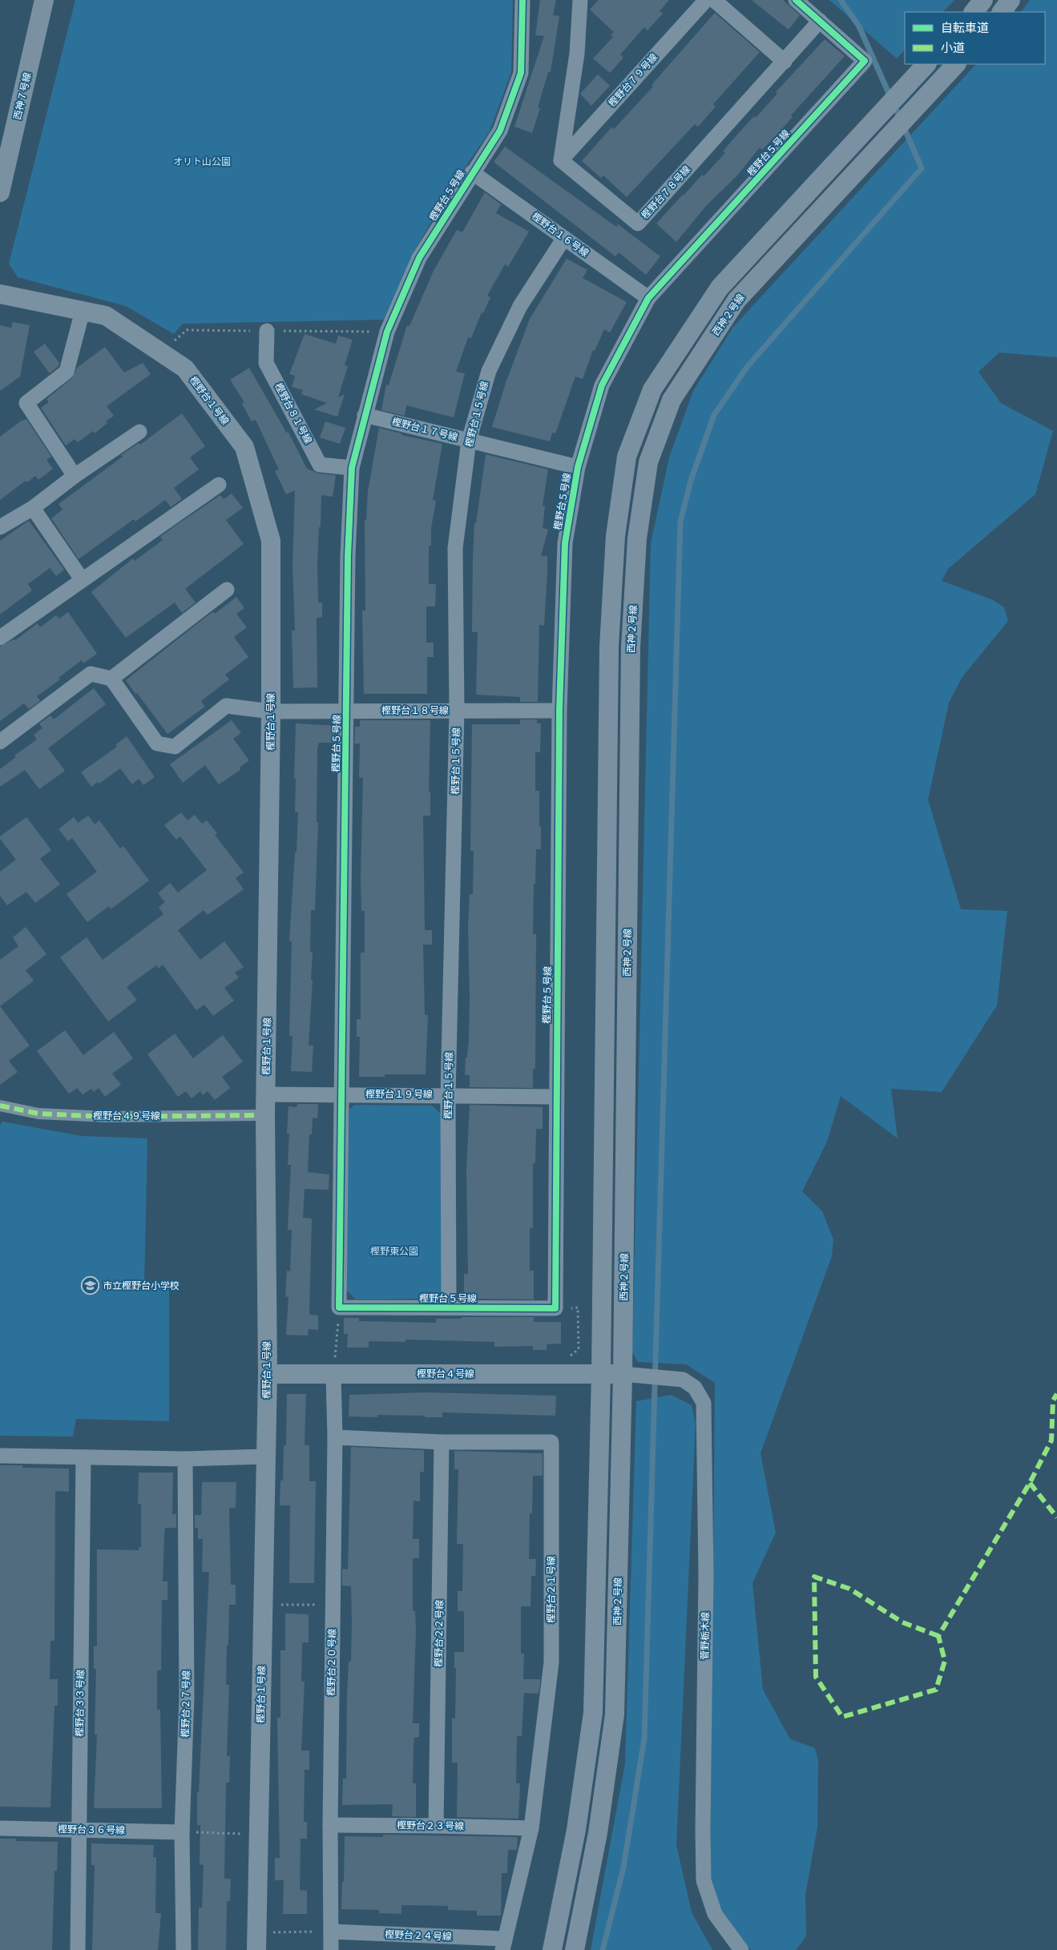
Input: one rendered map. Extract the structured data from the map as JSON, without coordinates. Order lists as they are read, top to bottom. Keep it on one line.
{"streets":{"street":["樫野台７９号線","西神７号線","樫野台５号線","樫野台７８号線","樫野台１６号線","西神２号線","樫野台１号線","樫野台８１号線","樫野台１５号線","樫野台１７号線","樫野台１８号線","樫野台１９号線","樫野台４９号線","樫野台４号線","樫野台２１号線","樫野台２２号線","菅野栃木線","樫野台２０号線","樫野台３３号線","樫野台２７号線","樫野台２３号線","樫野台３６号線","樫野台２４号線"]},"crossings":[["樫野台７９号線","樫野台７８号線"],["樫野台５号線","樫野台７８号線"],["樫野台５号線","樫野台１６号線"],["樫野台５号線","樫野台８１号線"],["樫野台５号線","樫野台１５号線"],["樫野台５号線","樫野台１７号線"],["樫野台５号線","樫野台１８号線"],["樫野台５号線","樫野台１９号線"],["樫野台１６号線","樫野台１５号線"],["西神２号線","樫野台４号線"],["西神２号線","菅野栃木線"],["樫野台１号線","樫野台１８号線"],["樫野台１号線","樫野台１９号線"],["樫野台１号線","樫野台４号線"],["樫野台１５号線","樫野台１７号線"],["樫野台１５号線","樫野台１８号線"],["樫野台１５号線","樫野台１９号線"],["樫野台４号線","菅野栃木線"],["樫野台４号線","樫野台２０号線"],["樫野台２１号線","樫野台２２号線"],["樫野台２１号線","樫野台２０号線"],["樫野台２１号線","樫野台２３号線"],["樫野台２１号線","樫野台２４号線"],["樫野台２２号線","樫野台２３号線"],["樫野台２０号線","樫野台２３号線"],["樫野台２０号線","樫野台２４号線"],["樫野台３３号線","樫野台３６号線"],["樫野台２７号線","樫野台３６号線"]],"parks":["オリト山公園","樫野東公園"],"places":{"school or university":["市立樫野台小学校"]},"legend":["自転車道","小道"]}
